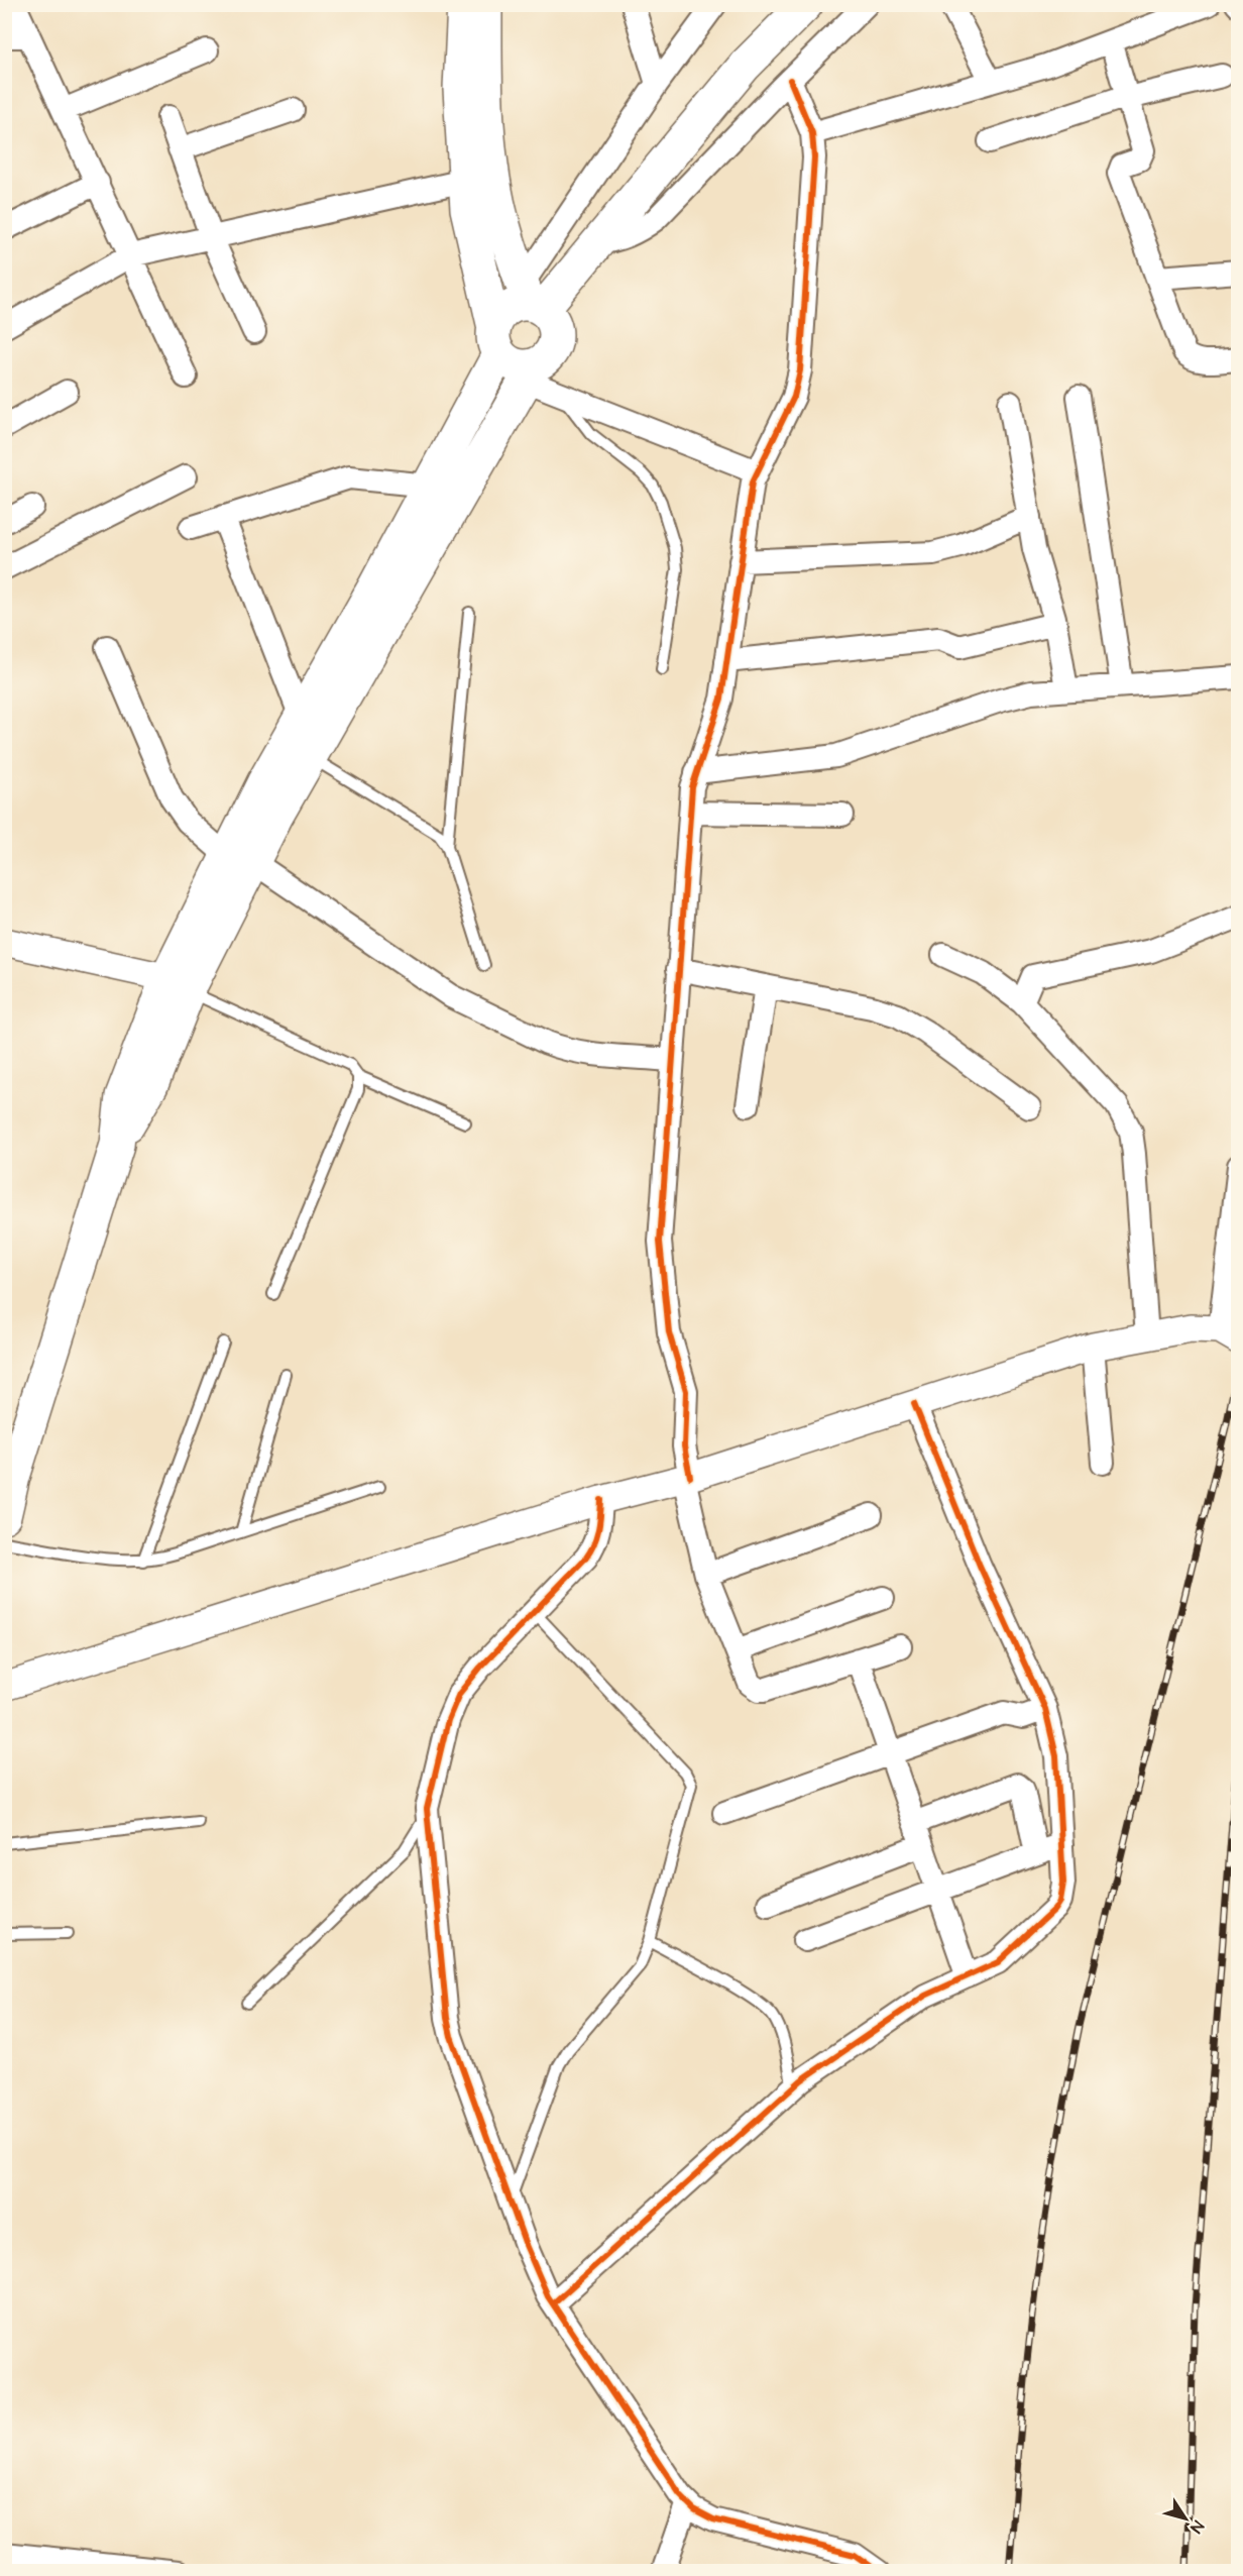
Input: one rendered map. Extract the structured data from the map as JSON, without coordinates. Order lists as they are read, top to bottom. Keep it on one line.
{"north":"bottom right"}
